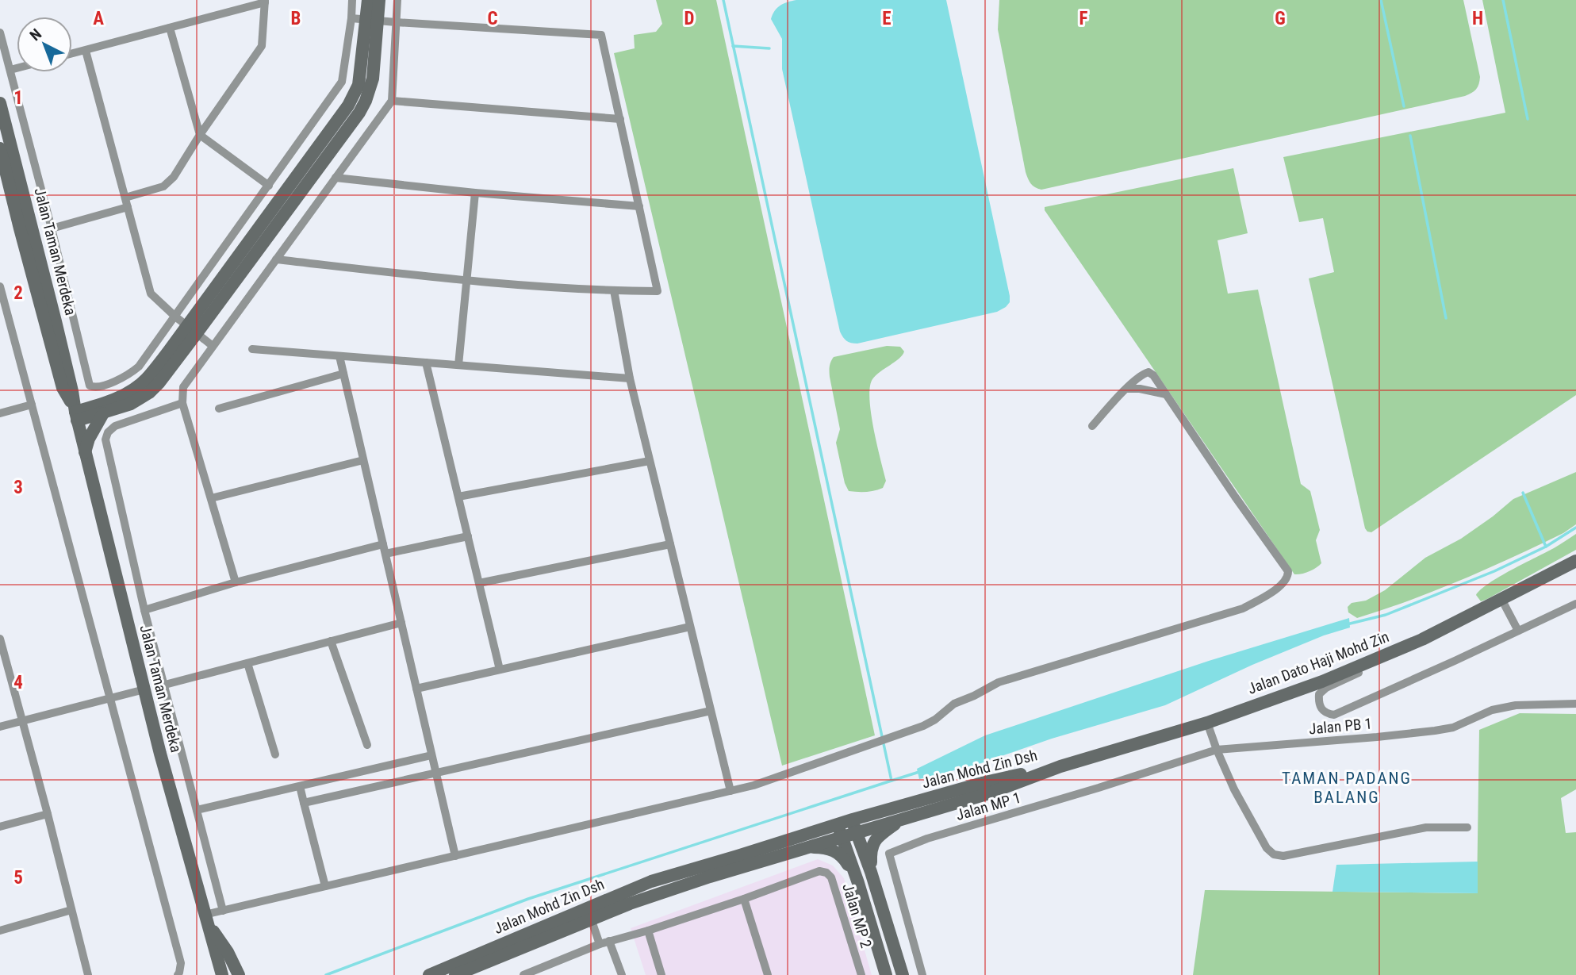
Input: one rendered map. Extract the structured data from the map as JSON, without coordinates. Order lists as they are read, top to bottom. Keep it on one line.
{"streets":{"main road":["Jalan Taman Merdeka","Jalan Dato Haji Mohd Zin","Jalan Mohd Zin Dsh"],"street":["Jalan PB 1","Jalan MP 1","Jalan MP 2"]},"crossings":[["Jalan Dato Haji Mohd Zin","Jalan Mohd Zin Dsh"],["Jalan PB 1","Jalan MP 1"]],"districts":["TAMAN PADANG BALANG"],"north":"top left","grid":{"columns":["A","B","C","D","E","F","G","H"],"rows":["1","2","3","4","5"]}}
